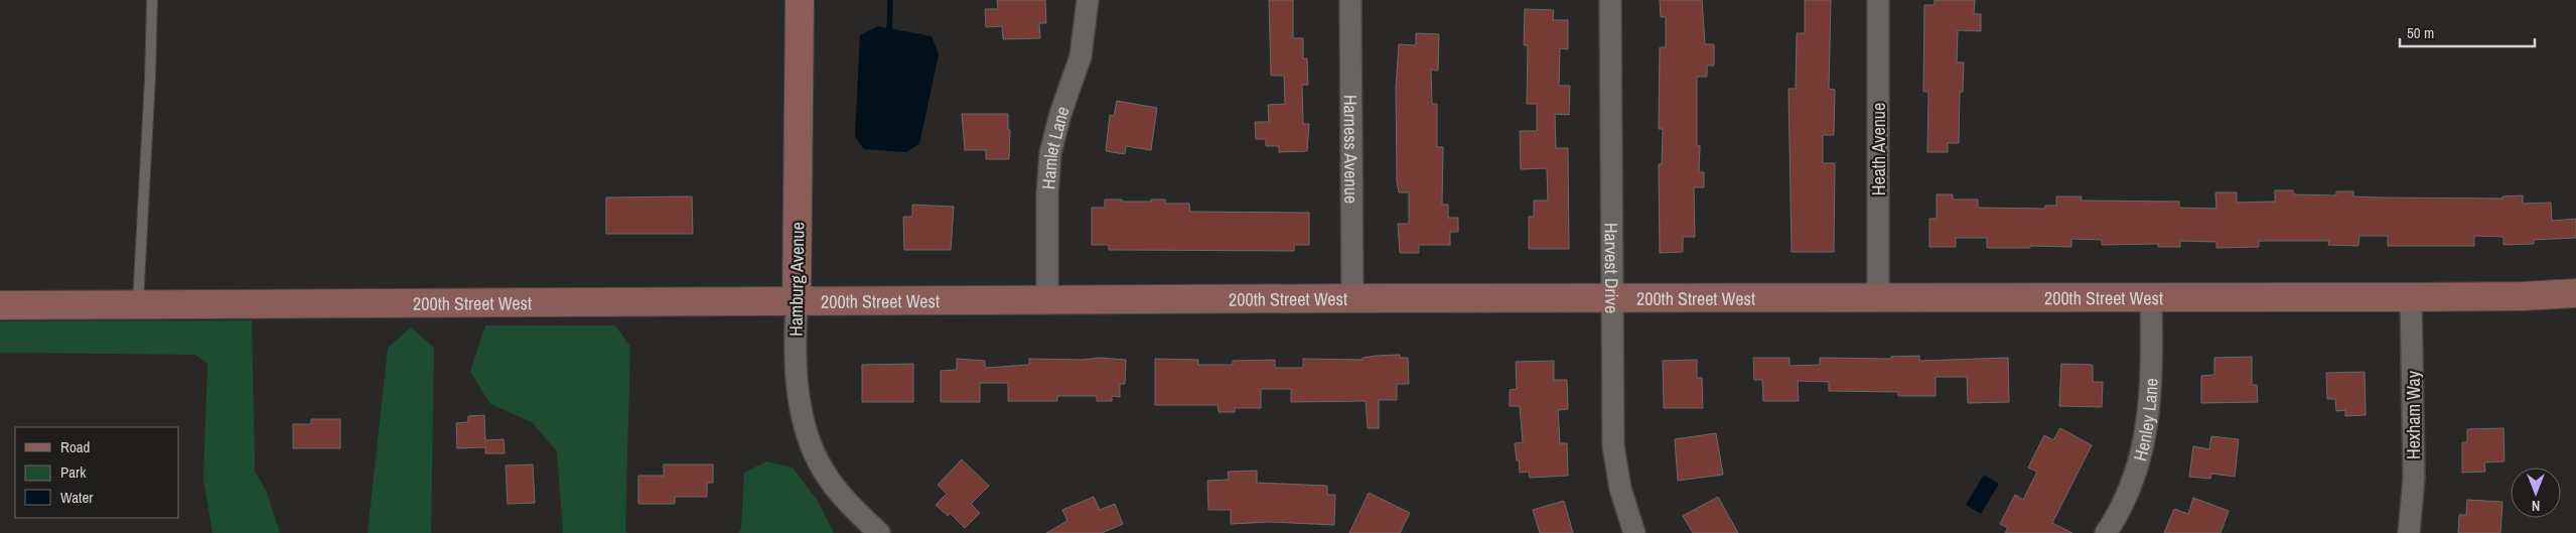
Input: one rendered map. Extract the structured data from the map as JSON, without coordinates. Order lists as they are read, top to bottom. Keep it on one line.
{"streets":{"street":["Hamlet Lane","Harness Avenue","Heath Avenue","Harvest Drive","Hamburg Avenue","200th Street West","Hexham Way","Henley Lane"]},"crossings":[["Hamlet Lane","200th Street West"],["Harness Avenue","200th Street West"],["Heath Avenue","200th Street West"],["Harvest Drive","200th Street West"],["Hamburg Avenue","200th Street West"],["200th Street West","Hexham Way"],["200th Street West","Henley Lane"]],"legend":["Road","Park","Water"],"scale_bar":"50 m","north":"bottom"}
